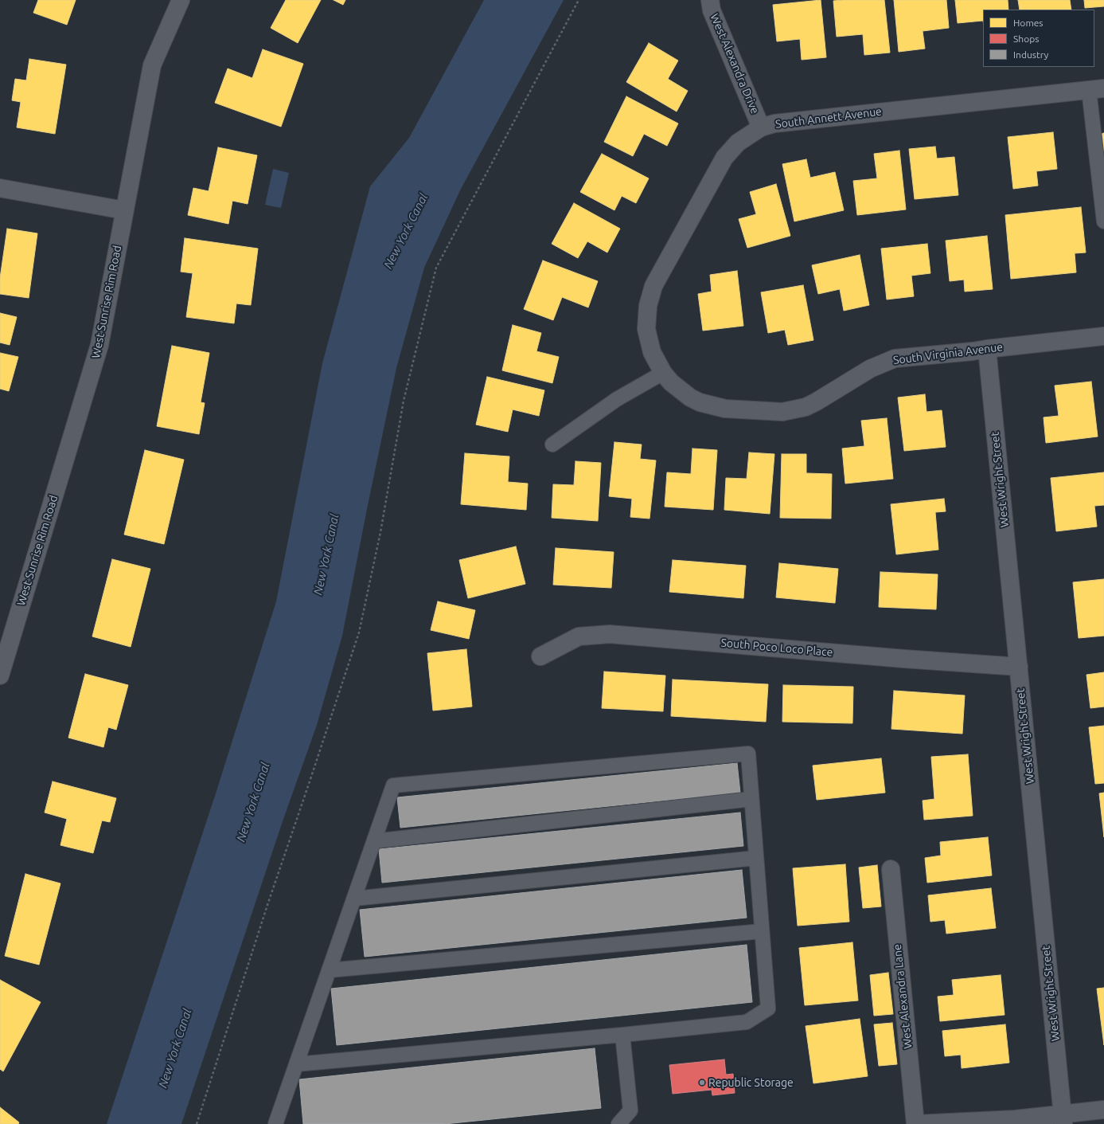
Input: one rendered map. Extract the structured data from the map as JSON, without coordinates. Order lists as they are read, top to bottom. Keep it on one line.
{"streets":{"street":["West Alexandra Drive","South Annett Avenue","West Sunrise Rim Road","South Virginia Avenue","West Wright Street","South Poco Loco Place","West Alexandra Lane"]},"crossings":[["West Alexandra Drive","South Annett Avenue"],["South Annett Avenue","South Virginia Avenue"],["South Virginia Avenue","West Wright Street"],["West Wright Street","South Poco Loco Place"]],"water":["New York Canal"],"places":["Republic Storage"],"legend":["Homes","Shops","Industry"]}
